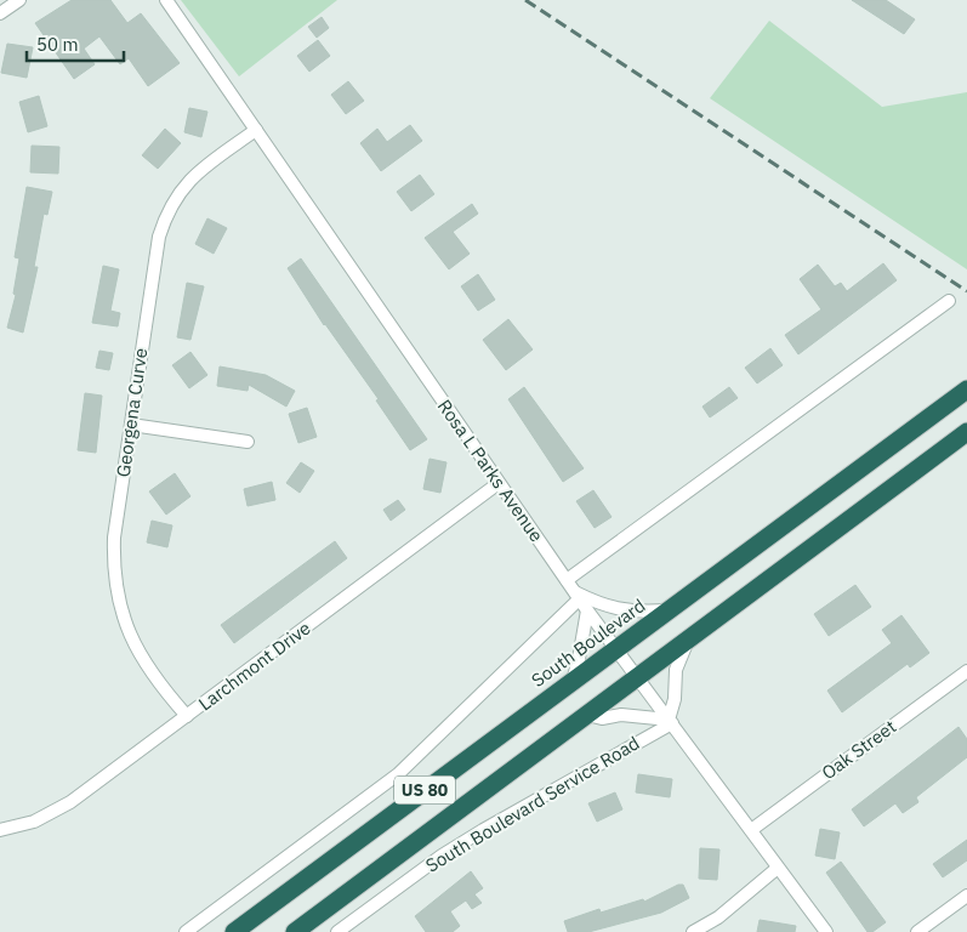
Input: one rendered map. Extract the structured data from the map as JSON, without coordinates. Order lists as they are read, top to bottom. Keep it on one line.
{"streets":{"highway":["South Boulevard","US 80"],"street":["Georgena Curve","Rosa L Parks Avenue","Larchmont Drive","Oak Street","South Boulevard Service Road"]},"crossings":[["Georgena Curve","Rosa L Parks Avenue"],["Georgena Curve","Larchmont Drive"],["Rosa L Parks Avenue","South Boulevard"],["Rosa L Parks Avenue","Larchmont Drive"],["Rosa L Parks Avenue","Oak Street"],["Rosa L Parks Avenue","US 80"],["Rosa L Parks Avenue","South Boulevard Service Road"]],"scale_bar":"50 m"}
